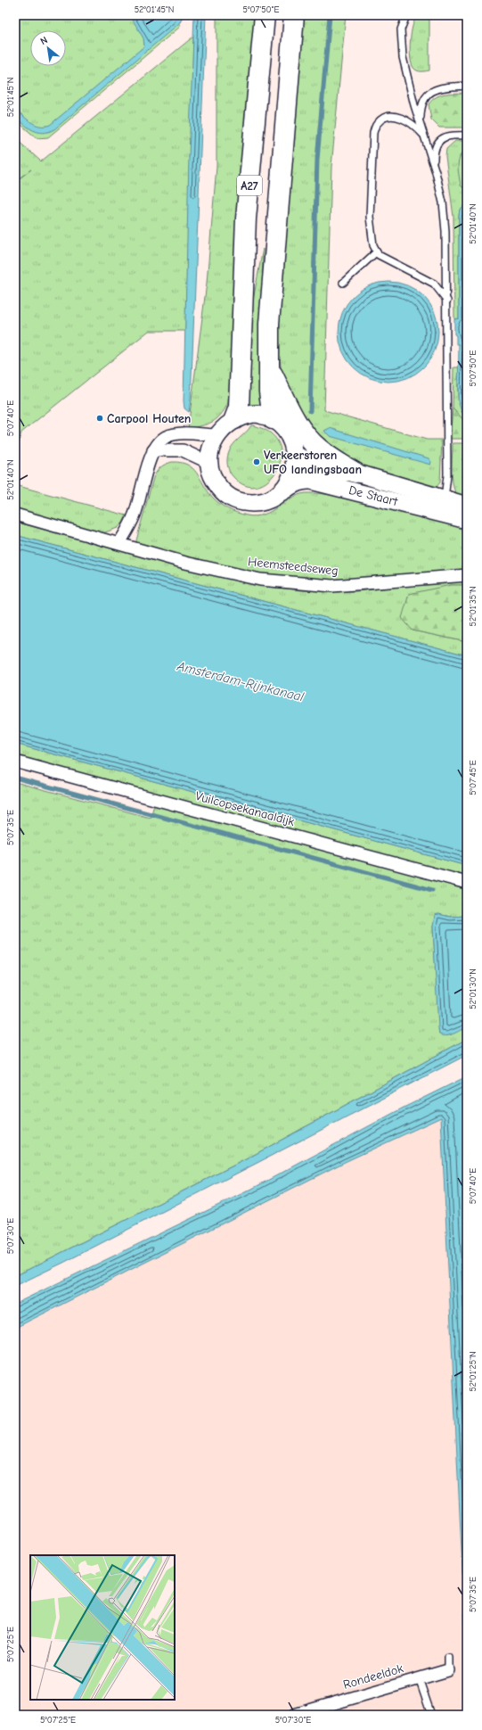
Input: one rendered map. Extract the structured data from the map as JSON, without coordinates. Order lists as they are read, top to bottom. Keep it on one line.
{"streets":{"highway":["A27"],"main road":["De Staart"],"street":["Heemsteedseweg","Vuilcopsekanaaldijk","Rondeeldok"]},"crossings":[["A27","De Staart"]],"water":["Amsterdam-Rijnkanaal"],"places":["Carpool Houten","Verkeerstoren UFO landingsbaan"],"north":"top left","coordinates":["52°01'45\"N","5°07'50\"E","52°01'40\"N","5°07'40\"E","52°01'35\"N","5°07'45\"E","5°07'35\"E","52°01'30\"N","5°07'30\"E","52°01'25\"N","5°07'25\"E"]}
